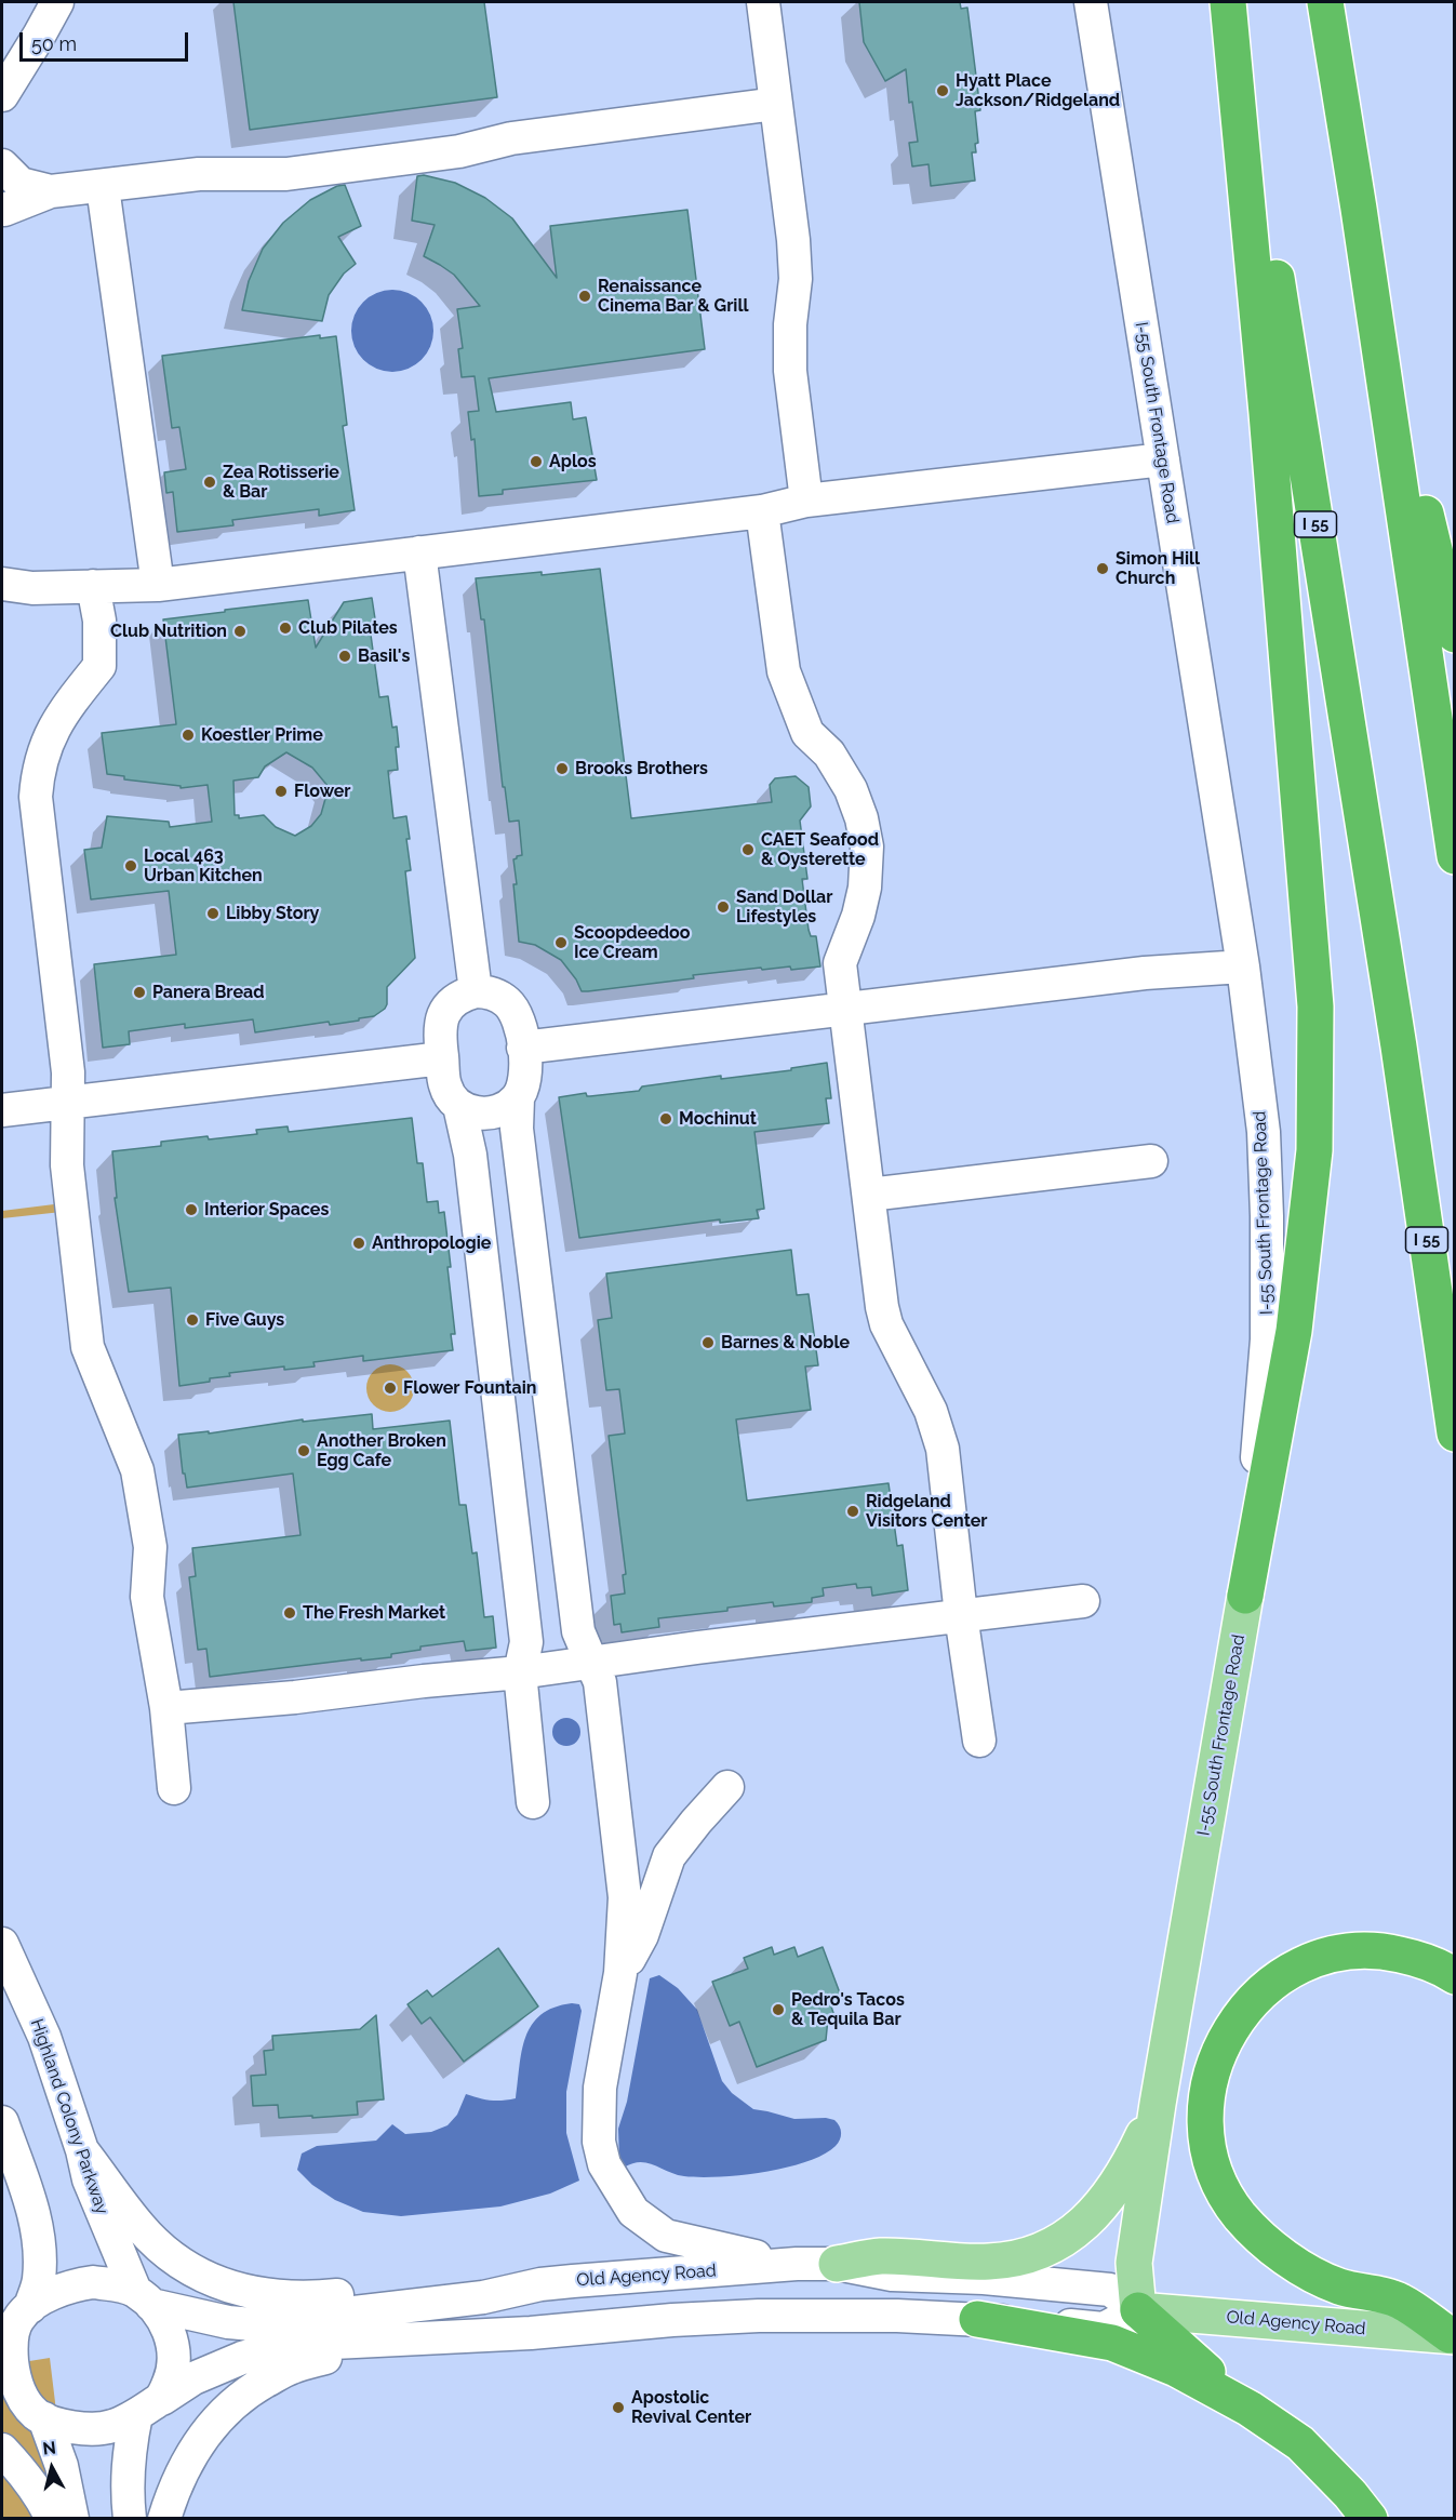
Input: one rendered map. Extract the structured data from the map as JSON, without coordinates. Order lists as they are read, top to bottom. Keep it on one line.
{"streets":{"highway":["I 55"],"main road":["I-55 South Frontage Road","Old Agency Road"],"street":["Highland Colony Parkway"]},"crossings":[["I-55 South Frontage Road","Old Agency Road"],["Highland Colony Parkway","Old Agency Road"]],"places":["Hyatt Place Jackson/Ridgeland","Renaissance Cinema Bar & Grill","Aplos","Zea Rotisserie & Bar","Simon Hill Church","Club Pilates","Club Nutrition","Basil's","Koestler Prime","Brooks Brothers","Flower","CAET Seafood & Oysterette","Local 463 Urban Kitchen","Sand Dollar Lifestyles","Libby Story","Scoopdeedoo Ice Cream","Panera Bread","Mochinut","Interior Spaces","Anthropologie","Five Guys","Barnes & Noble","Flower Fountain","Another Broken Egg Cafe","Ridgeland Visitors Center","The Fresh Market","Pedro's Tacos & Tequila Bar","Apostolic Revival Center"],"scale_bar":"50 m","north":"top"}
